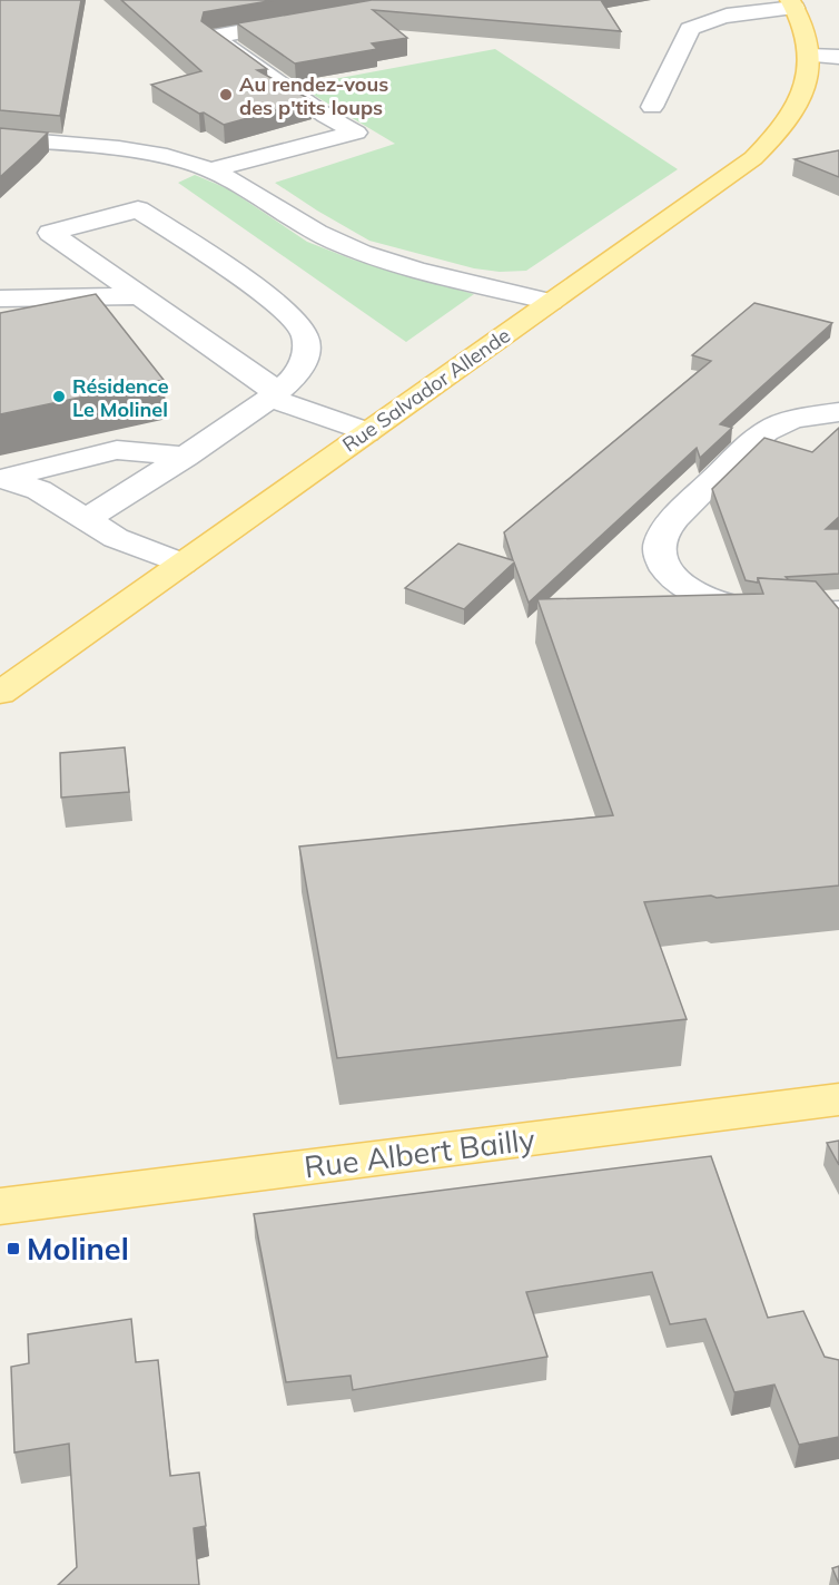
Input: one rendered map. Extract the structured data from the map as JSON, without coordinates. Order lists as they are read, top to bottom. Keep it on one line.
{"streets":{"main road":["Rue Salvador Allende","Rue Albert Bailly"]},"places":{"other":["Au rendez-vous des p'tits loups","Résidence Le Molinel"],"transit":["Molinel"]}}
